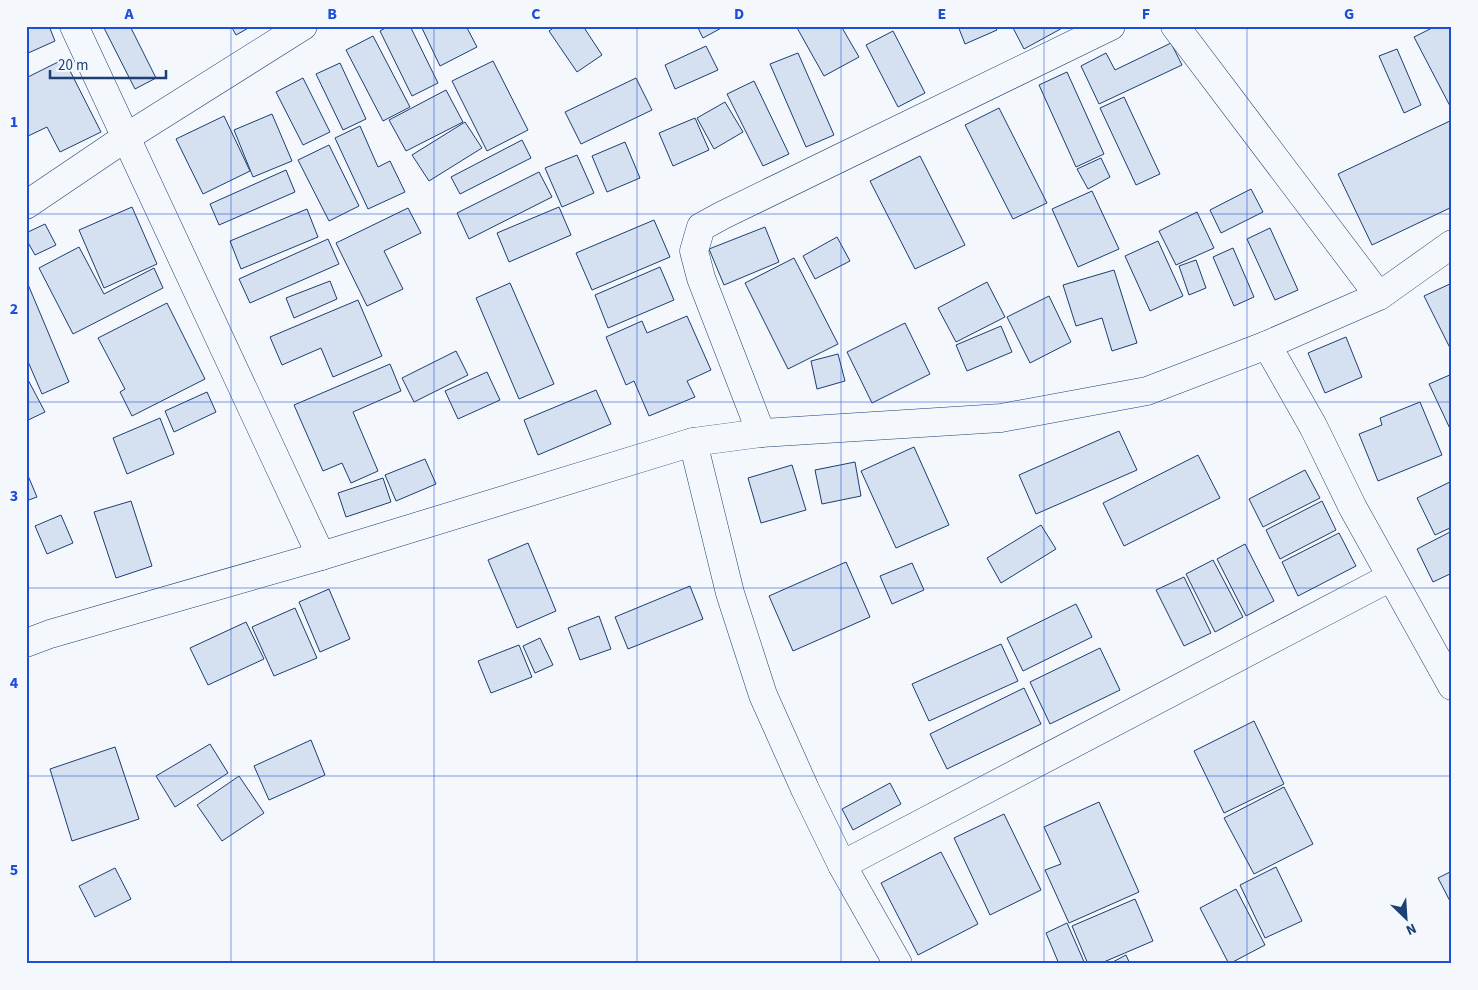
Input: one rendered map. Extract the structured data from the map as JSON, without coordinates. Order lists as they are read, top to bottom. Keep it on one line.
{"scale_bar":"20 m","north":"bottom right","grid":{"columns":["A","B","C","D","E","F","G"],"rows":["1","2","3","4","5"]}}
